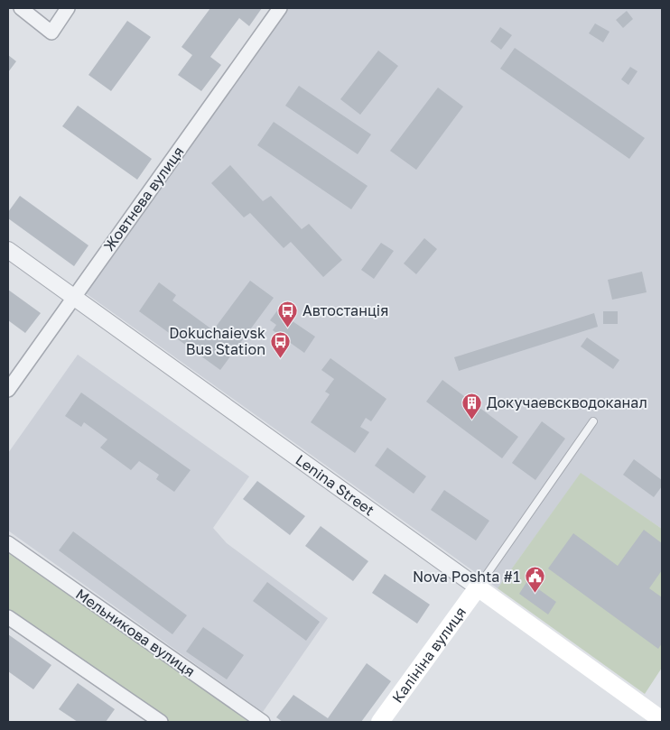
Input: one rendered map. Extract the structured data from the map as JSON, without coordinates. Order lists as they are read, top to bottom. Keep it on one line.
{"streets":{"main road":["Lenina Street","Калініна вулиця"],"street":["Жовтнева вулиця","Мельникова вулиця"]},"crossings":[["Жовтнева вулиця","Lenina Street"],["Lenina Street","Калініна вулиця"]],"places":{"bus stop":["Автостанція","Dokuchaievsk Bus Station"],"building":["Докучаевскводоканал"],"public building":["Nova Poshta #1"]}}
